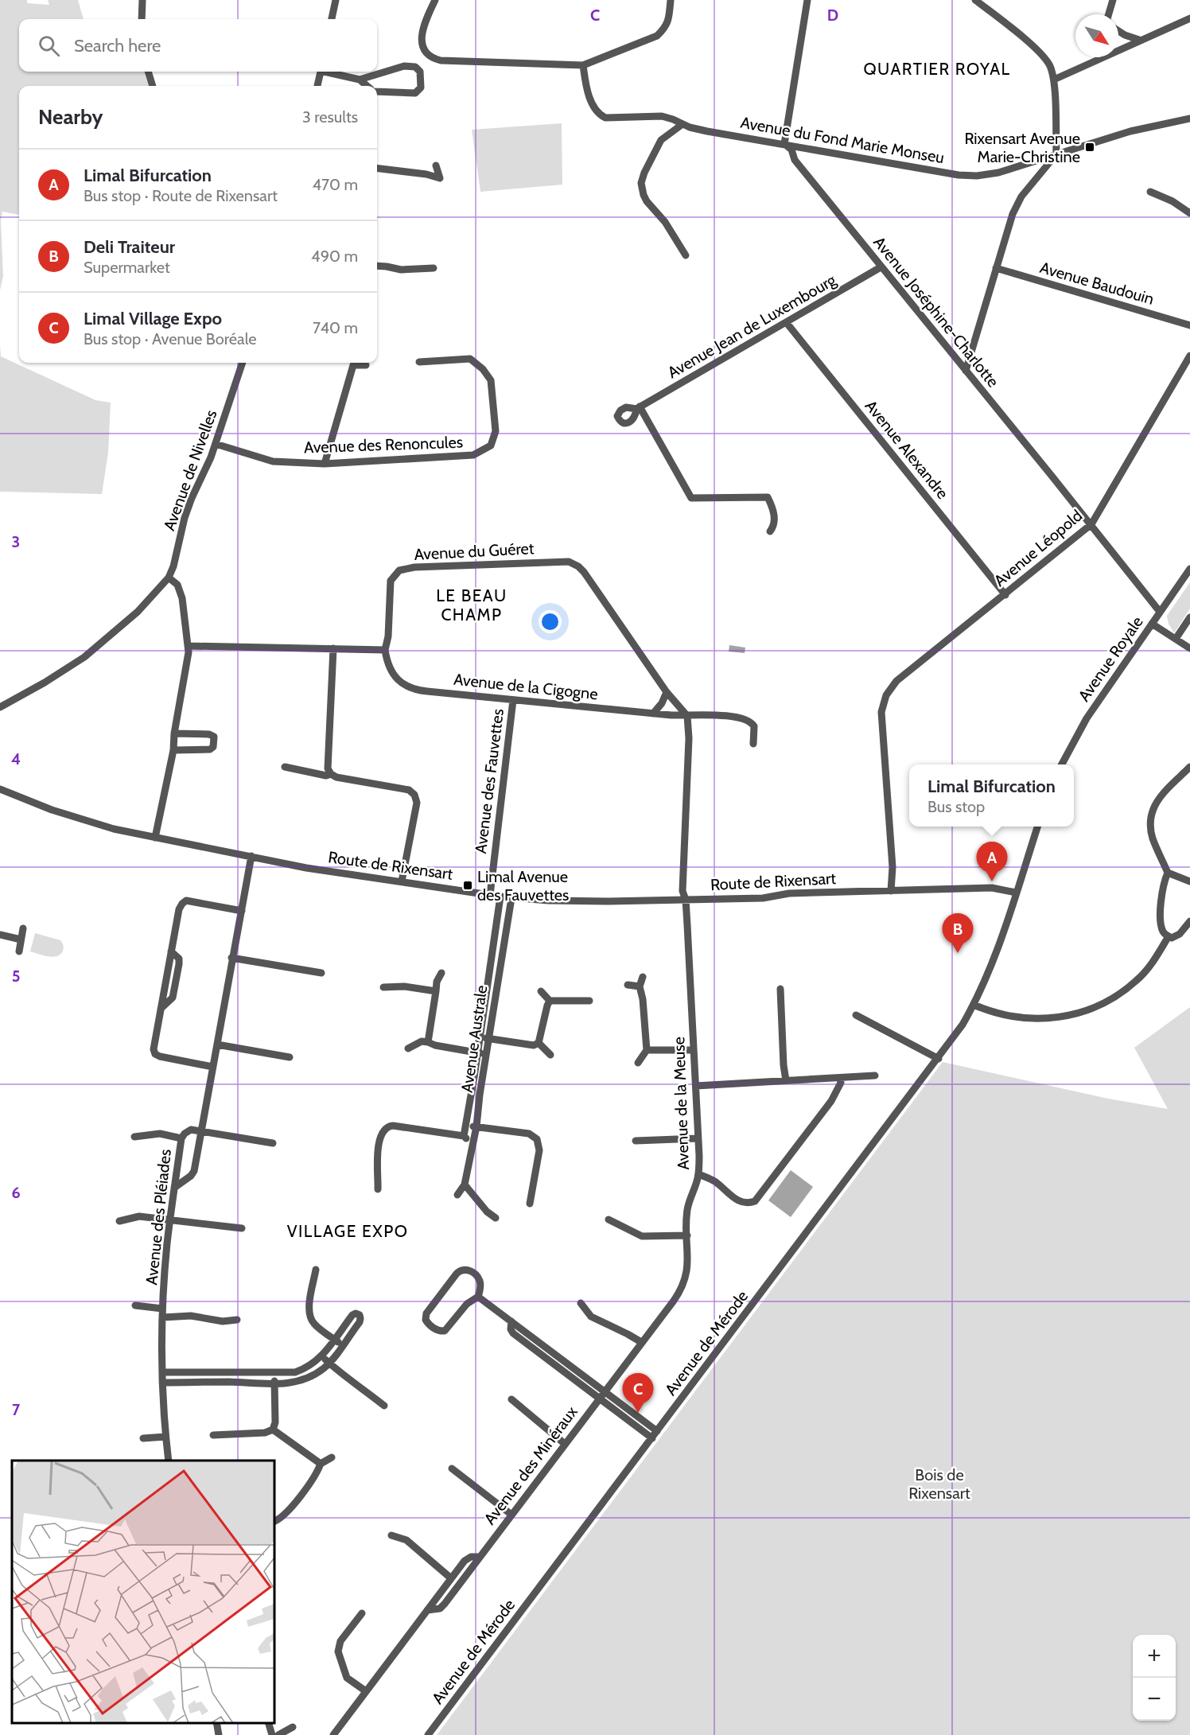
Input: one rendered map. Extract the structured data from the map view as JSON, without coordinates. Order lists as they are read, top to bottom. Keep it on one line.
{"streets":{"street":["Avenue du Fond Marie Monseu","Avenue Baudouin","Avenue Joséphine-Charlotte","Avenue Jean de Luxembourg","Avenue des Renoncules","Avenue Alexandre","Avenue de Nivelles","Avenue Léopold","Avenue du Guéret","Avenue Royale","Avenue de la Cigogne","Avenue des Fauvettes","Route de Rixensart","Avenue Australe","Avenue de la Meuse","Avenue des Pléiades","Avenue de Mérode","Avenue des Minéraux"]},"crossings":[["Avenue du Fond Marie Monseu","Avenue Joséphine-Charlotte"],["Avenue Joséphine-Charlotte","Avenue Jean de Luxembourg"],["Avenue Joséphine-Charlotte","Avenue Léopold"],["Avenue Joséphine-Charlotte","Avenue Royale"],["Avenue Jean de Luxembourg","Avenue Alexandre"],["Avenue des Renoncules","Avenue de Nivelles"],["Avenue Alexandre","Avenue Léopold"],["Avenue Léopold","Route de Rixensart"],["Avenue du Guéret","Avenue de la Cigogne"],["Avenue de la Cigogne","Avenue des Fauvettes"],["Avenue des Fauvettes","Route de Rixensart"],["Route de Rixensart","Avenue Australe"],["Route de Rixensart","Avenue de la Meuse"],["Route de Rixensart","Avenue de Mérode"],["Avenue de la Meuse","Avenue des Minéraux"]],"districts":["QUARTIER ROYAL","LE BEAU CHAMP","VILLAGE EXPO"],"parks":["Bois de Rixensart"],"places":{"transit":["Rixensart Avenue Marie-Christine","Limal Avenue des Fauvettes"]},"north":"bottom right","page":{"search":"Search here","heading":["Nearby","3 results"],"list":[{"mark":"A","name":"Limal Bifurcation","note":"Bus stop · Route de Rixensart","value":"470 m"},{"mark":"B","name":"Deli Traiteur","note":"Supermarket","value":"490 m"},{"mark":"C","name":"Limal Village Expo","note":"Bus stop · Avenue Boréale","value":"740 m"}],"popup":["Limal Bifurcation","Bus stop"],"pins":["A","B","C"],"map_buttons":["+","−"]},"grid":{"columns":["C","D"],"rows":["3","4","5","6","7"]}}
